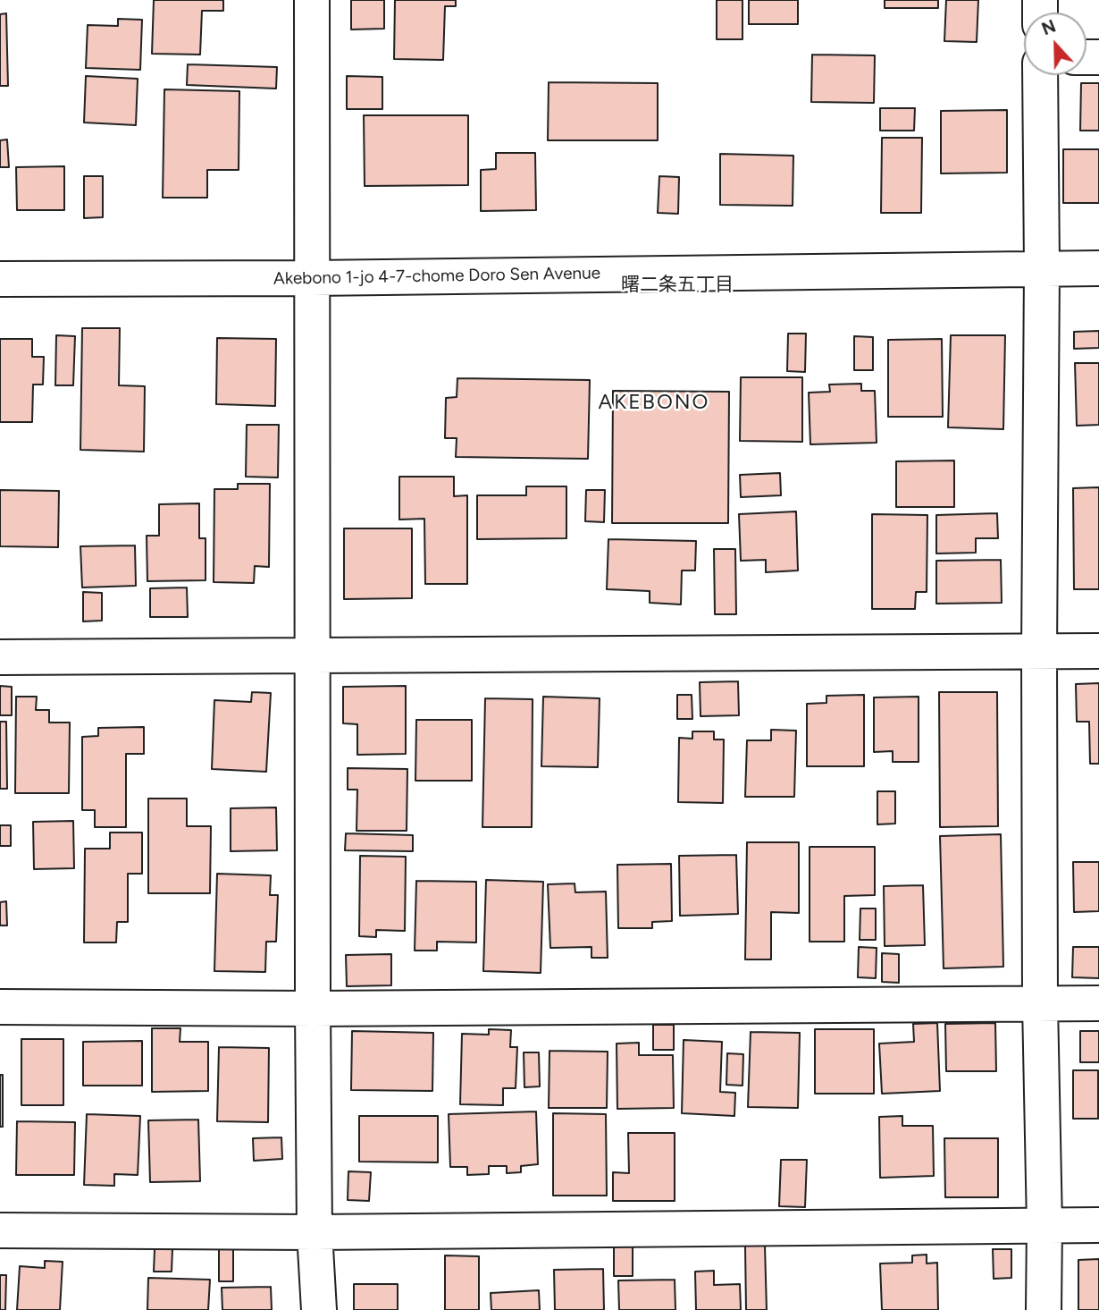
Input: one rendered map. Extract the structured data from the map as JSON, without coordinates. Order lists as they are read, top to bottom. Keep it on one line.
{"streets":{"street":["Akebono 1-jo 4-7-chome Doro Sen Avenue"]},"districts":["曙二条五丁目","AKEBONO"],"north":"top"}
